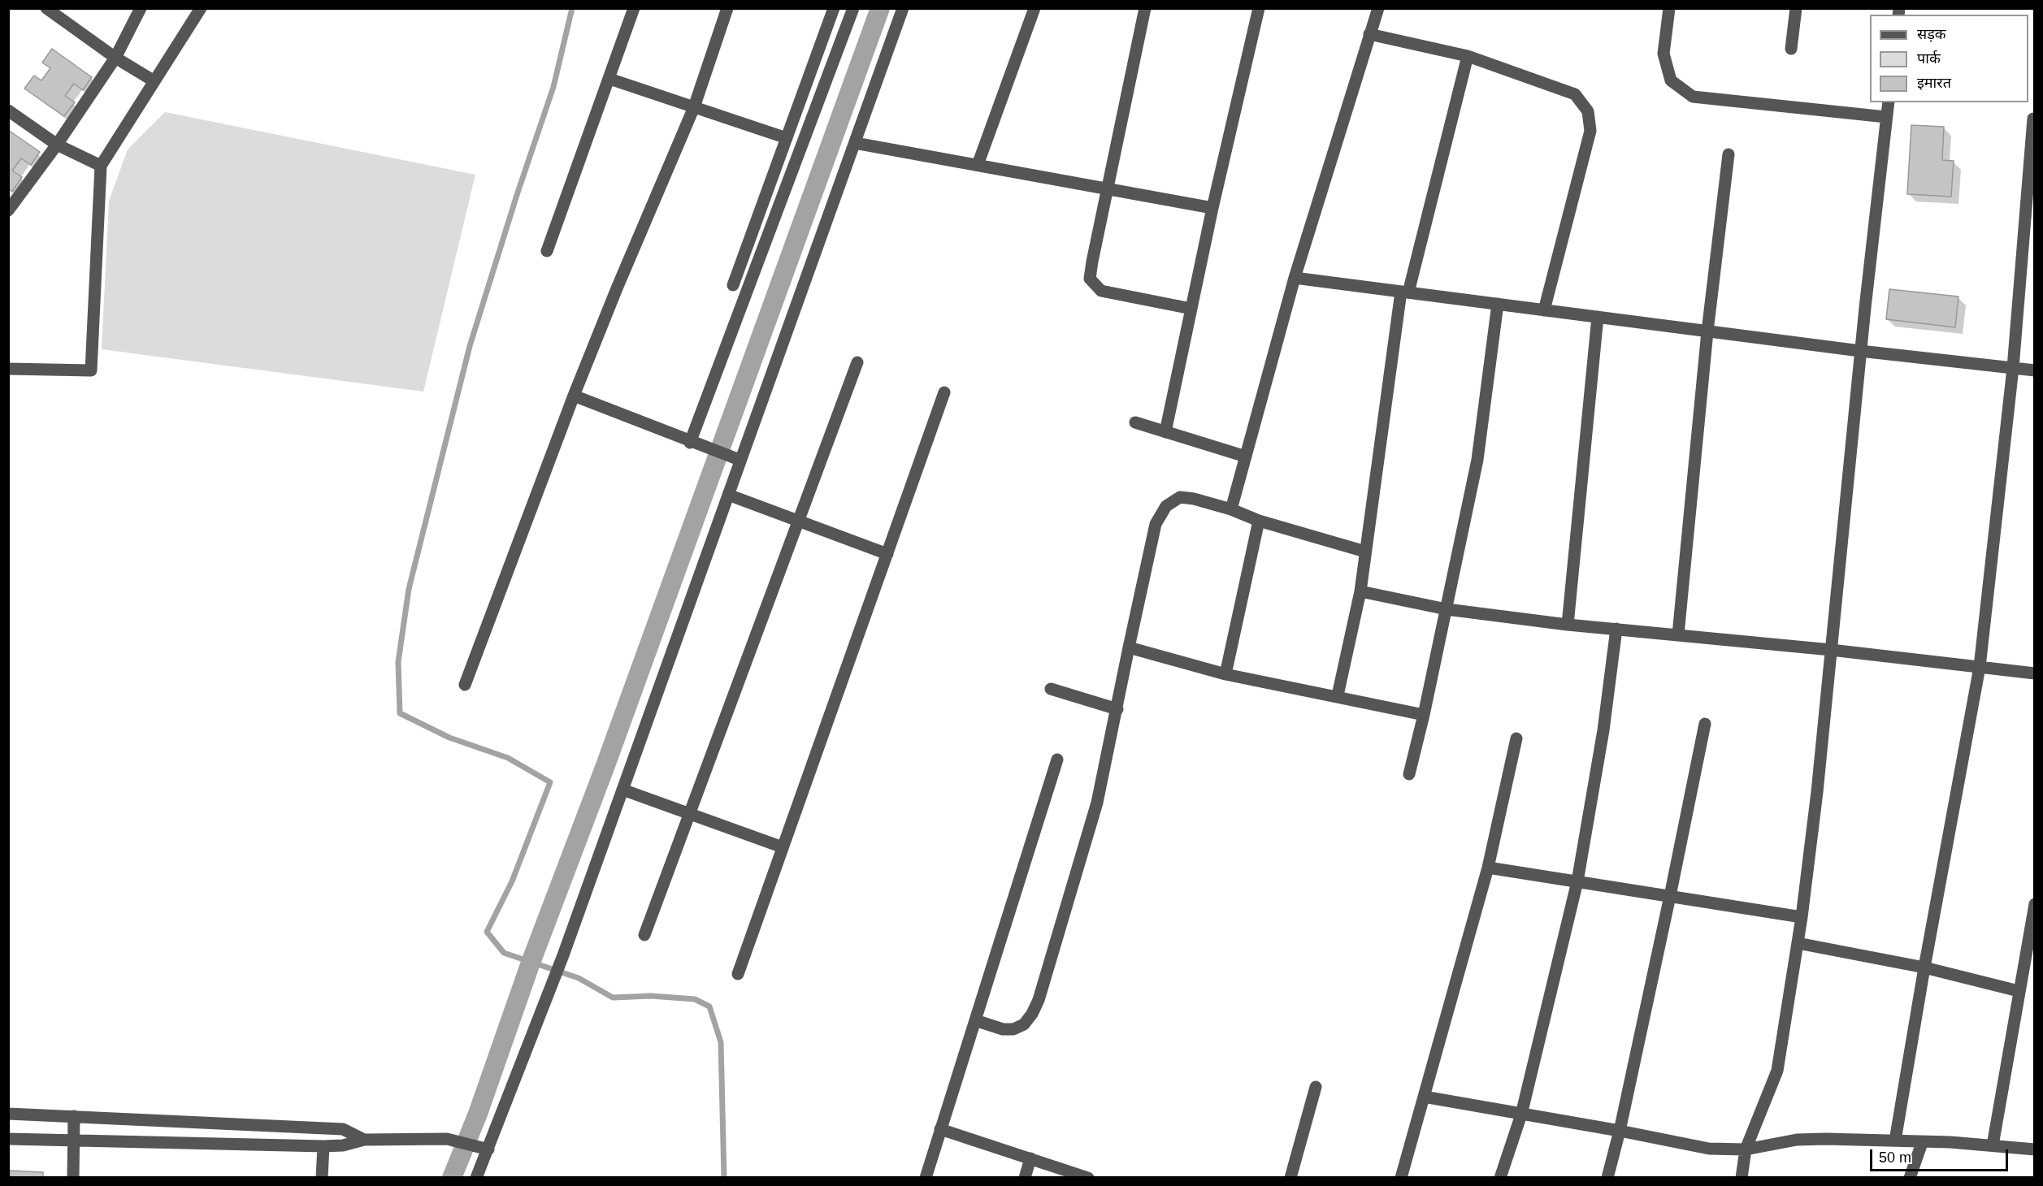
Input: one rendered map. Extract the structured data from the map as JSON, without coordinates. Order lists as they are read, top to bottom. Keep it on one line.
{"legend":["सड़क","पार्क","इमारत"],"scale_bar":"50 m"}
